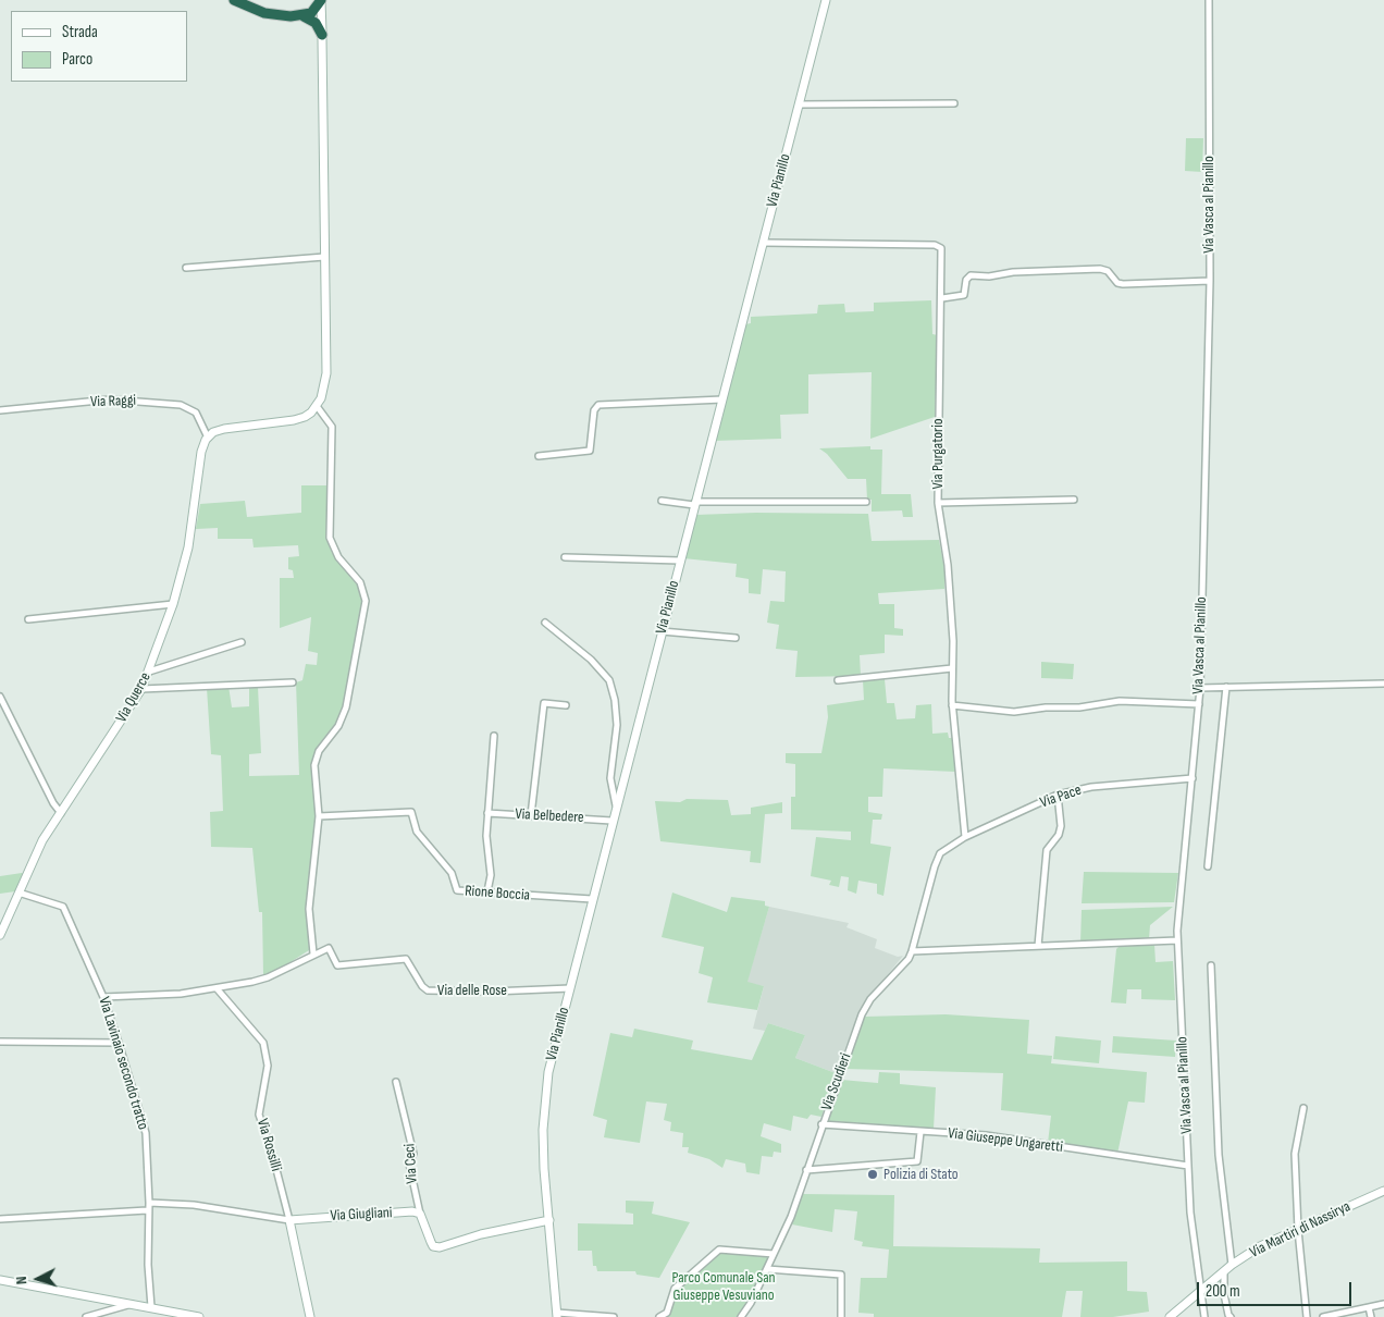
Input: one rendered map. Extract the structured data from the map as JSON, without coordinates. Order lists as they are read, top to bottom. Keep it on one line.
{"streets":{"street":["Via Pianillo","Via Vasca al Pianillo","Via Raggi","Via Purgatorio","Via Querce","Via Pace","Via Belbedere","Rione Boccia","Via delle Rose","Via Lavinaio secondo tratto","Via Scudieri","Via Giuseppe Ungaretti","Via Rossilli","Via Ceci","Via Giugliani","Via Martiri di Nassirya"]},"crossings":[["Via Pianillo","Via Purgatorio"],["Via Pianillo","Via Belbedere"],["Via Pianillo","Rione Boccia"],["Via Pianillo","Via delle Rose"],["Via Vasca al Pianillo","Via Pace"],["Via Vasca al Pianillo","Via Giuseppe Ungaretti"],["Via Vasca al Pianillo","Via Martiri di Nassirya"],["Via Raggi","Via Querce"],["Via Purgatorio","Via Pace"],["Via Querce","Via Lavinaio secondo tratto"],["Via Pace","Via Scudieri"],["Via Lavinaio secondo tratto","Via Giugliani"],["Via Scudieri","Via Giuseppe Ungaretti"],["Via Rossilli","Via Giugliani"],["Via Ceci","Via Giugliani"]],"parks":["Parco Comunale San Giuseppe Vesuviano"],"places":["Polizia di Stato"],"legend":["Strada","Parco"],"scale_bar":"200 m","north":"left"}
